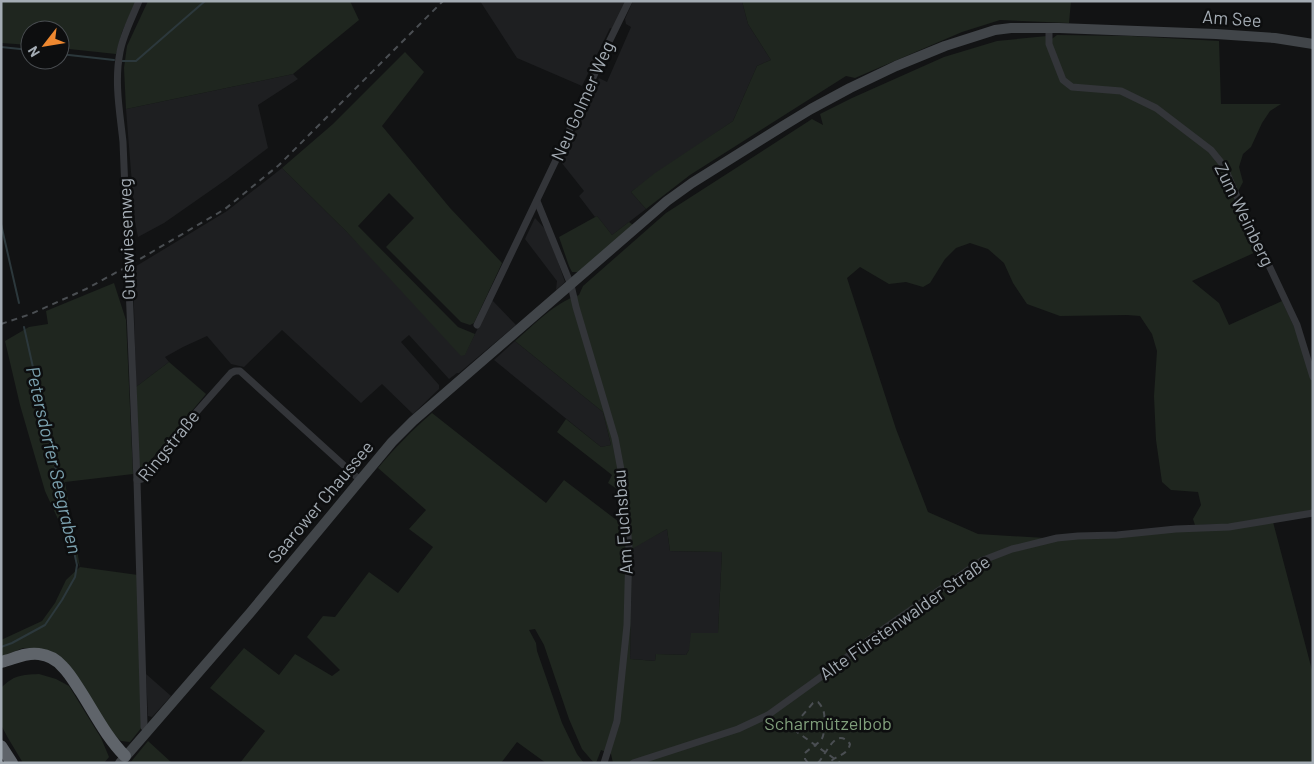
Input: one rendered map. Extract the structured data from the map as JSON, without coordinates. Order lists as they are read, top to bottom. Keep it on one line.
{"streets":{"main road":["Am See","Saarower Chaussee"],"street":["Neu Golmer Weg","Zum Weinberg","Gutswiesenweg","Ringstraße","Am Fuchsbau","Alte Fürstenwalder Straße"]},"crossings":[["Am See","Zum Weinberg"],["Am See","Saarower Chaussee"],["Am See","Am Fuchsbau"],["Gutswiesenweg","Ringstraße"],["Ringstraße","Saarower Chaussee"],["Saarower Chaussee","Am Fuchsbau"]],"water":["Petersdorfer Seegraben"],"parks":["Scharmützelbob"],"north":"bottom left"}
